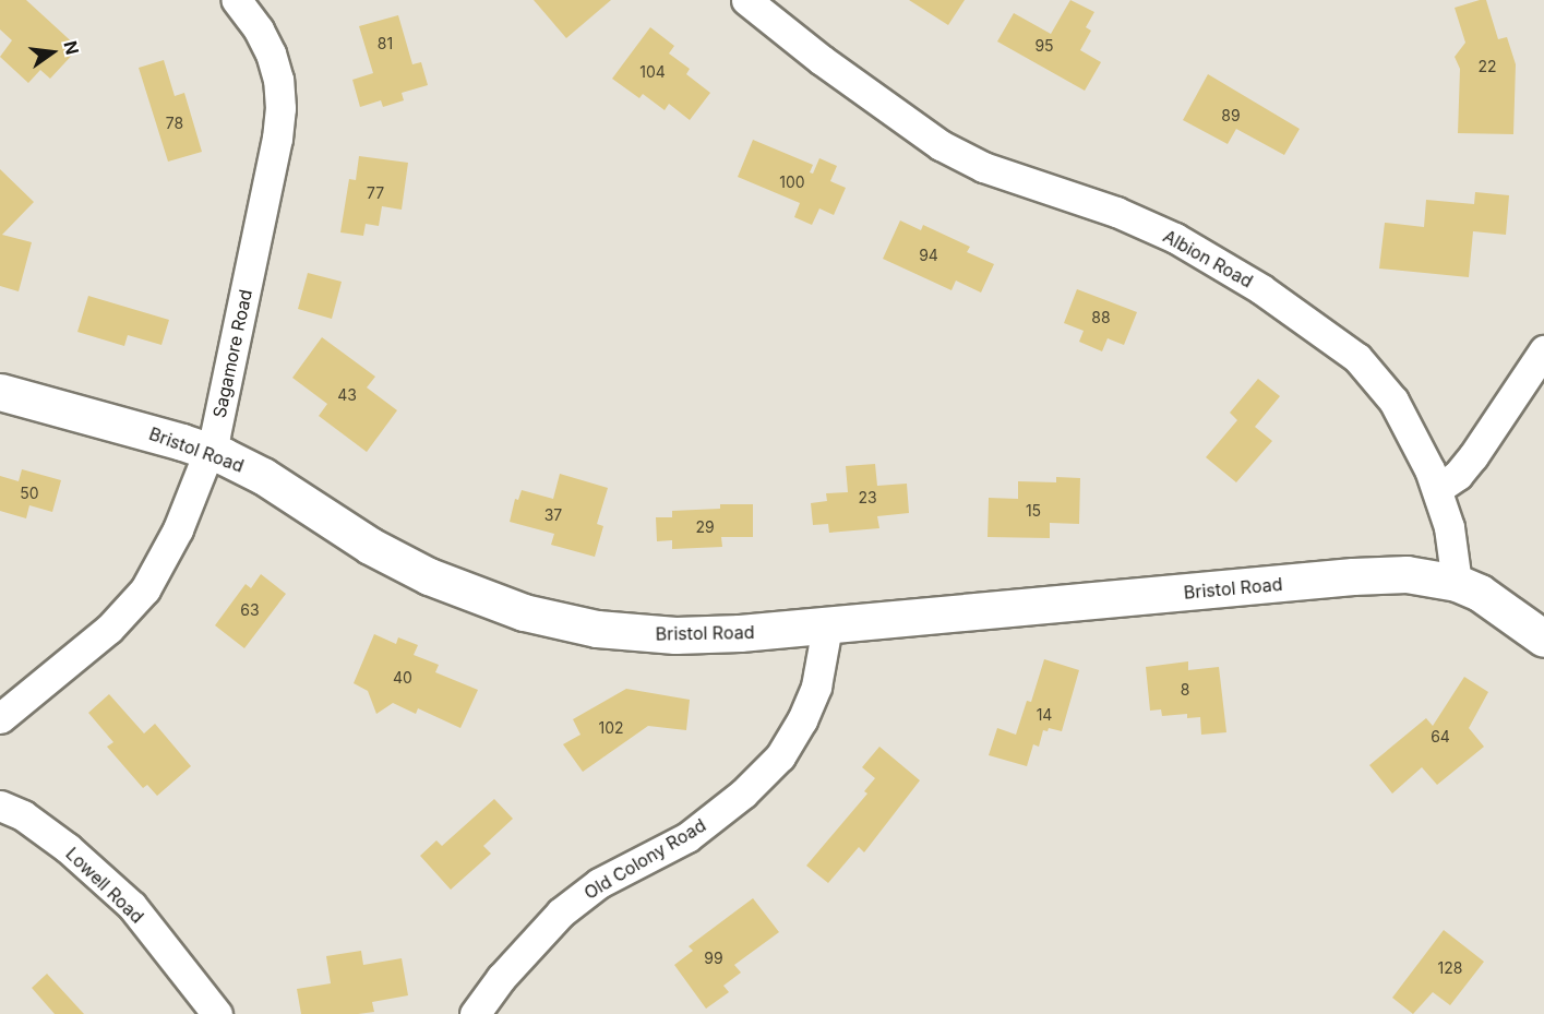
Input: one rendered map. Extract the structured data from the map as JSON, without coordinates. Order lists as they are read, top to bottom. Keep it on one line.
{"streets":{"street":["Albion Road","Sagamore Road","Bristol Road","Old Colony Road","Lowell Road"]},"crossings":[["Albion Road","Bristol Road"],["Sagamore Road","Bristol Road"],["Bristol Road","Old Colony Road"]],"house_numbers":["81","95","22","104","89","78","100","77","94","88","43","50","23","15","37","29","63","40","8","14","102","64","99","128"],"north":"right"}
